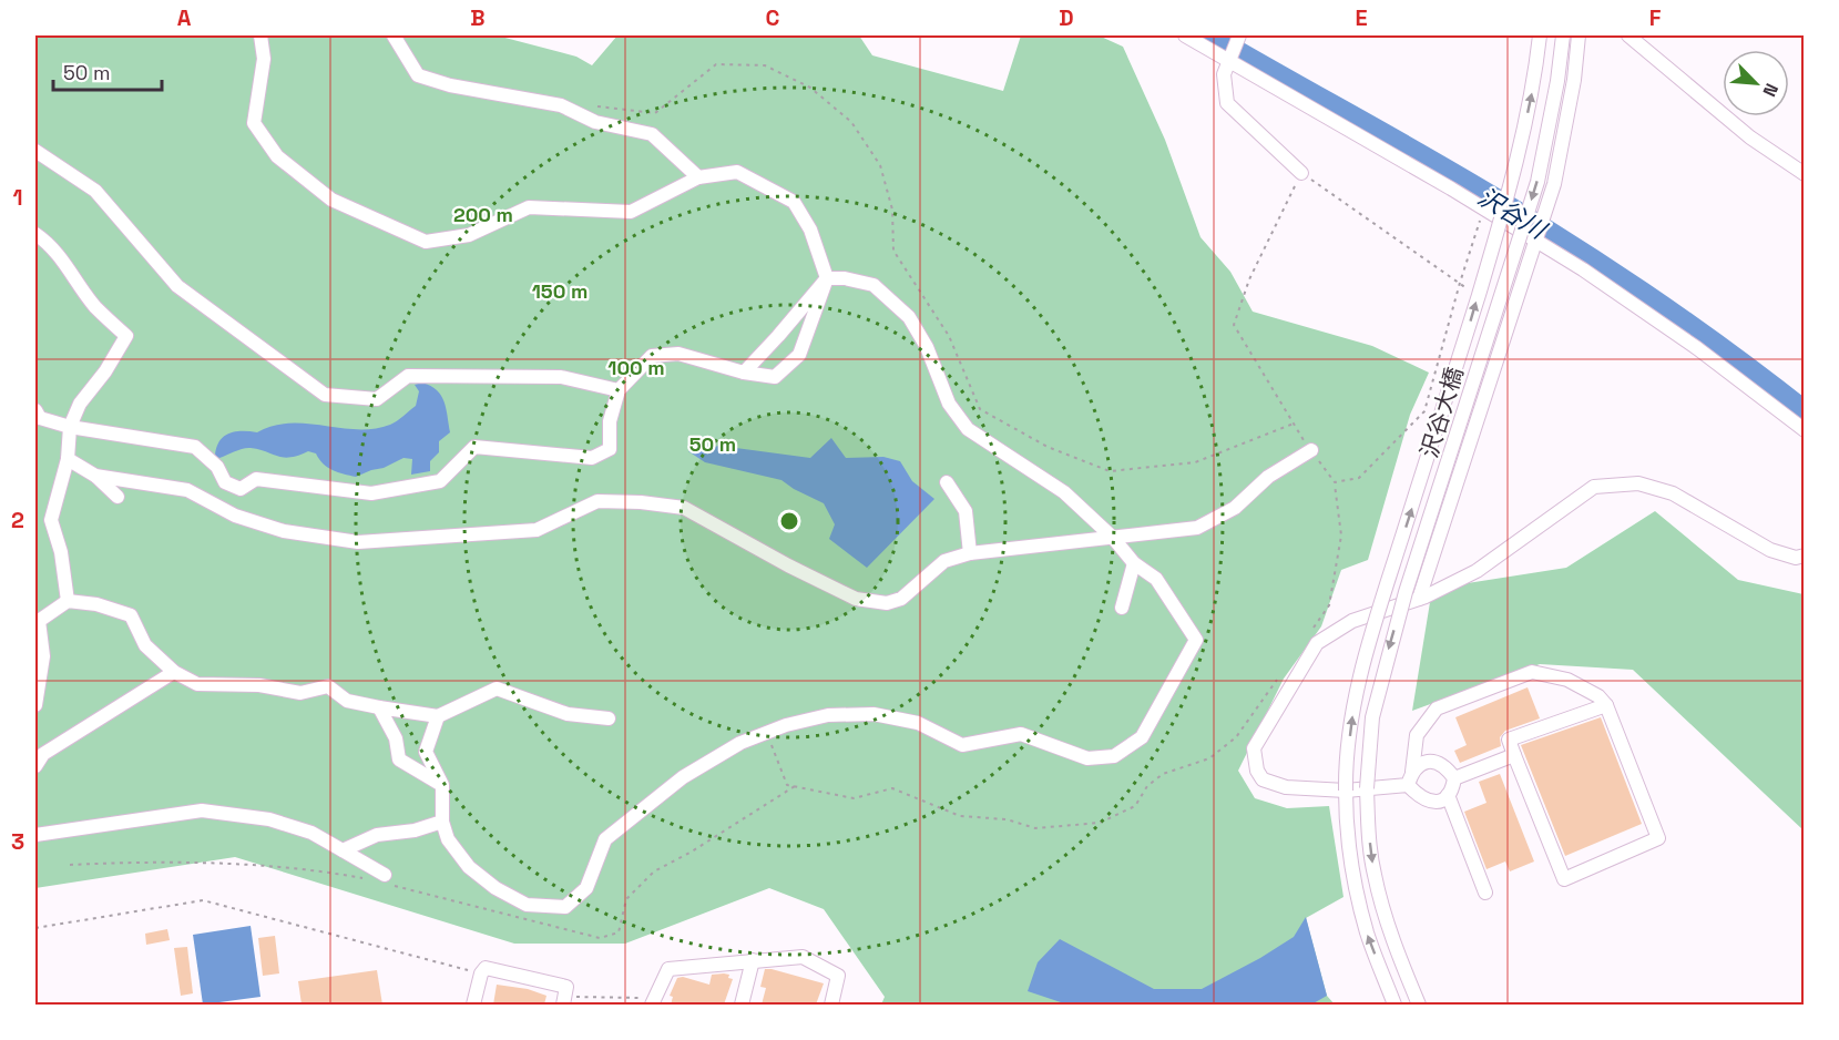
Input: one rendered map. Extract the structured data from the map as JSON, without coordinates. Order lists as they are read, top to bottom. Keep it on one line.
{"streets":{"street":["沢谷大橋"]},"water":["沢谷川"],"scale_bar":"50 m","north":"bottom right","grid":{"columns":["A","B","C","D","E","F"],"rows":["1","2","3"]},"rings":["200 m","150 m","100 m","50 m"]}
